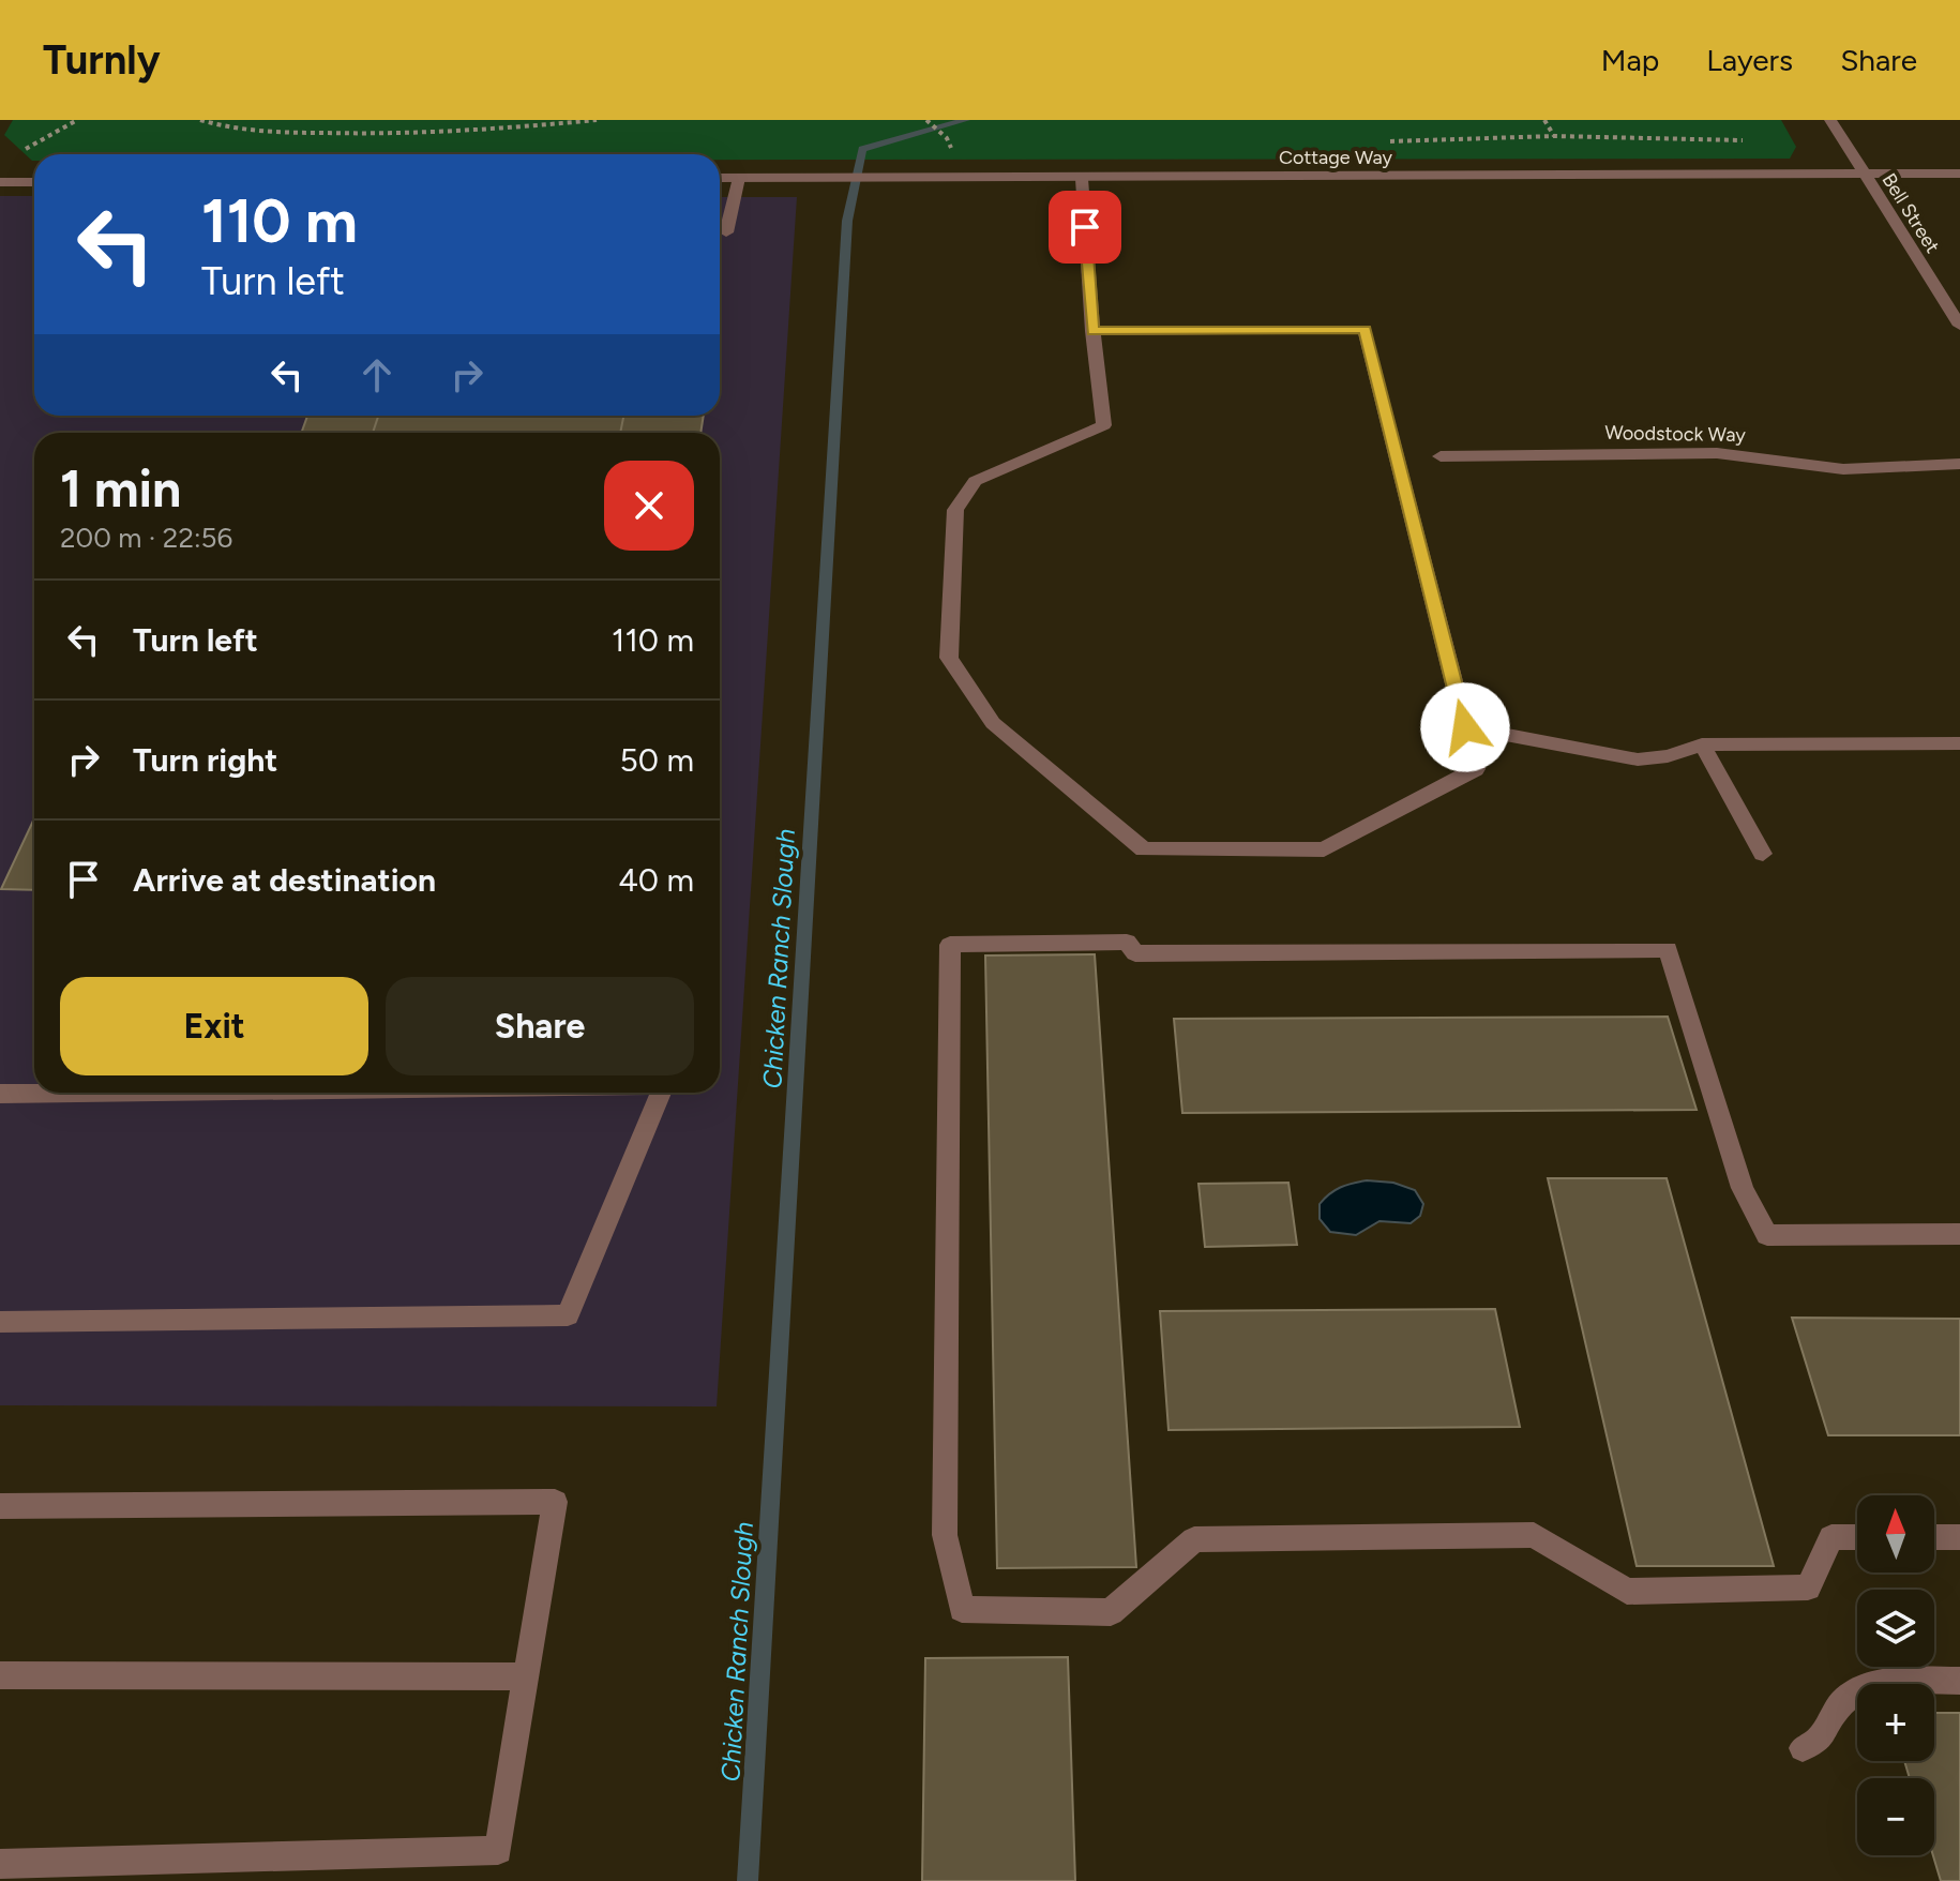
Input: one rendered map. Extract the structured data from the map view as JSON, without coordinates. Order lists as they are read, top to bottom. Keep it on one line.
{"streets":{"street":["Cottage Way","Bell Street","Woodstock Way"]},"crossings":[["Cottage Way","Bell Street"]],"water":["Chicken Ranch Slough"],"north":"top","page":{"header":"Turnly","nav":["Map","Layers","Share"],"turn":["110 m","Turn left"],"heading":["1 min","200 m · 22:56"],"list":[{"name":"Turn left","value":"110 m"},{"name":"Turn right","value":"50 m"},{"name":"Arrive at destination","value":"40 m"}],"buttons":["Exit","Share"],"map_buttons":["+","−"]}}
